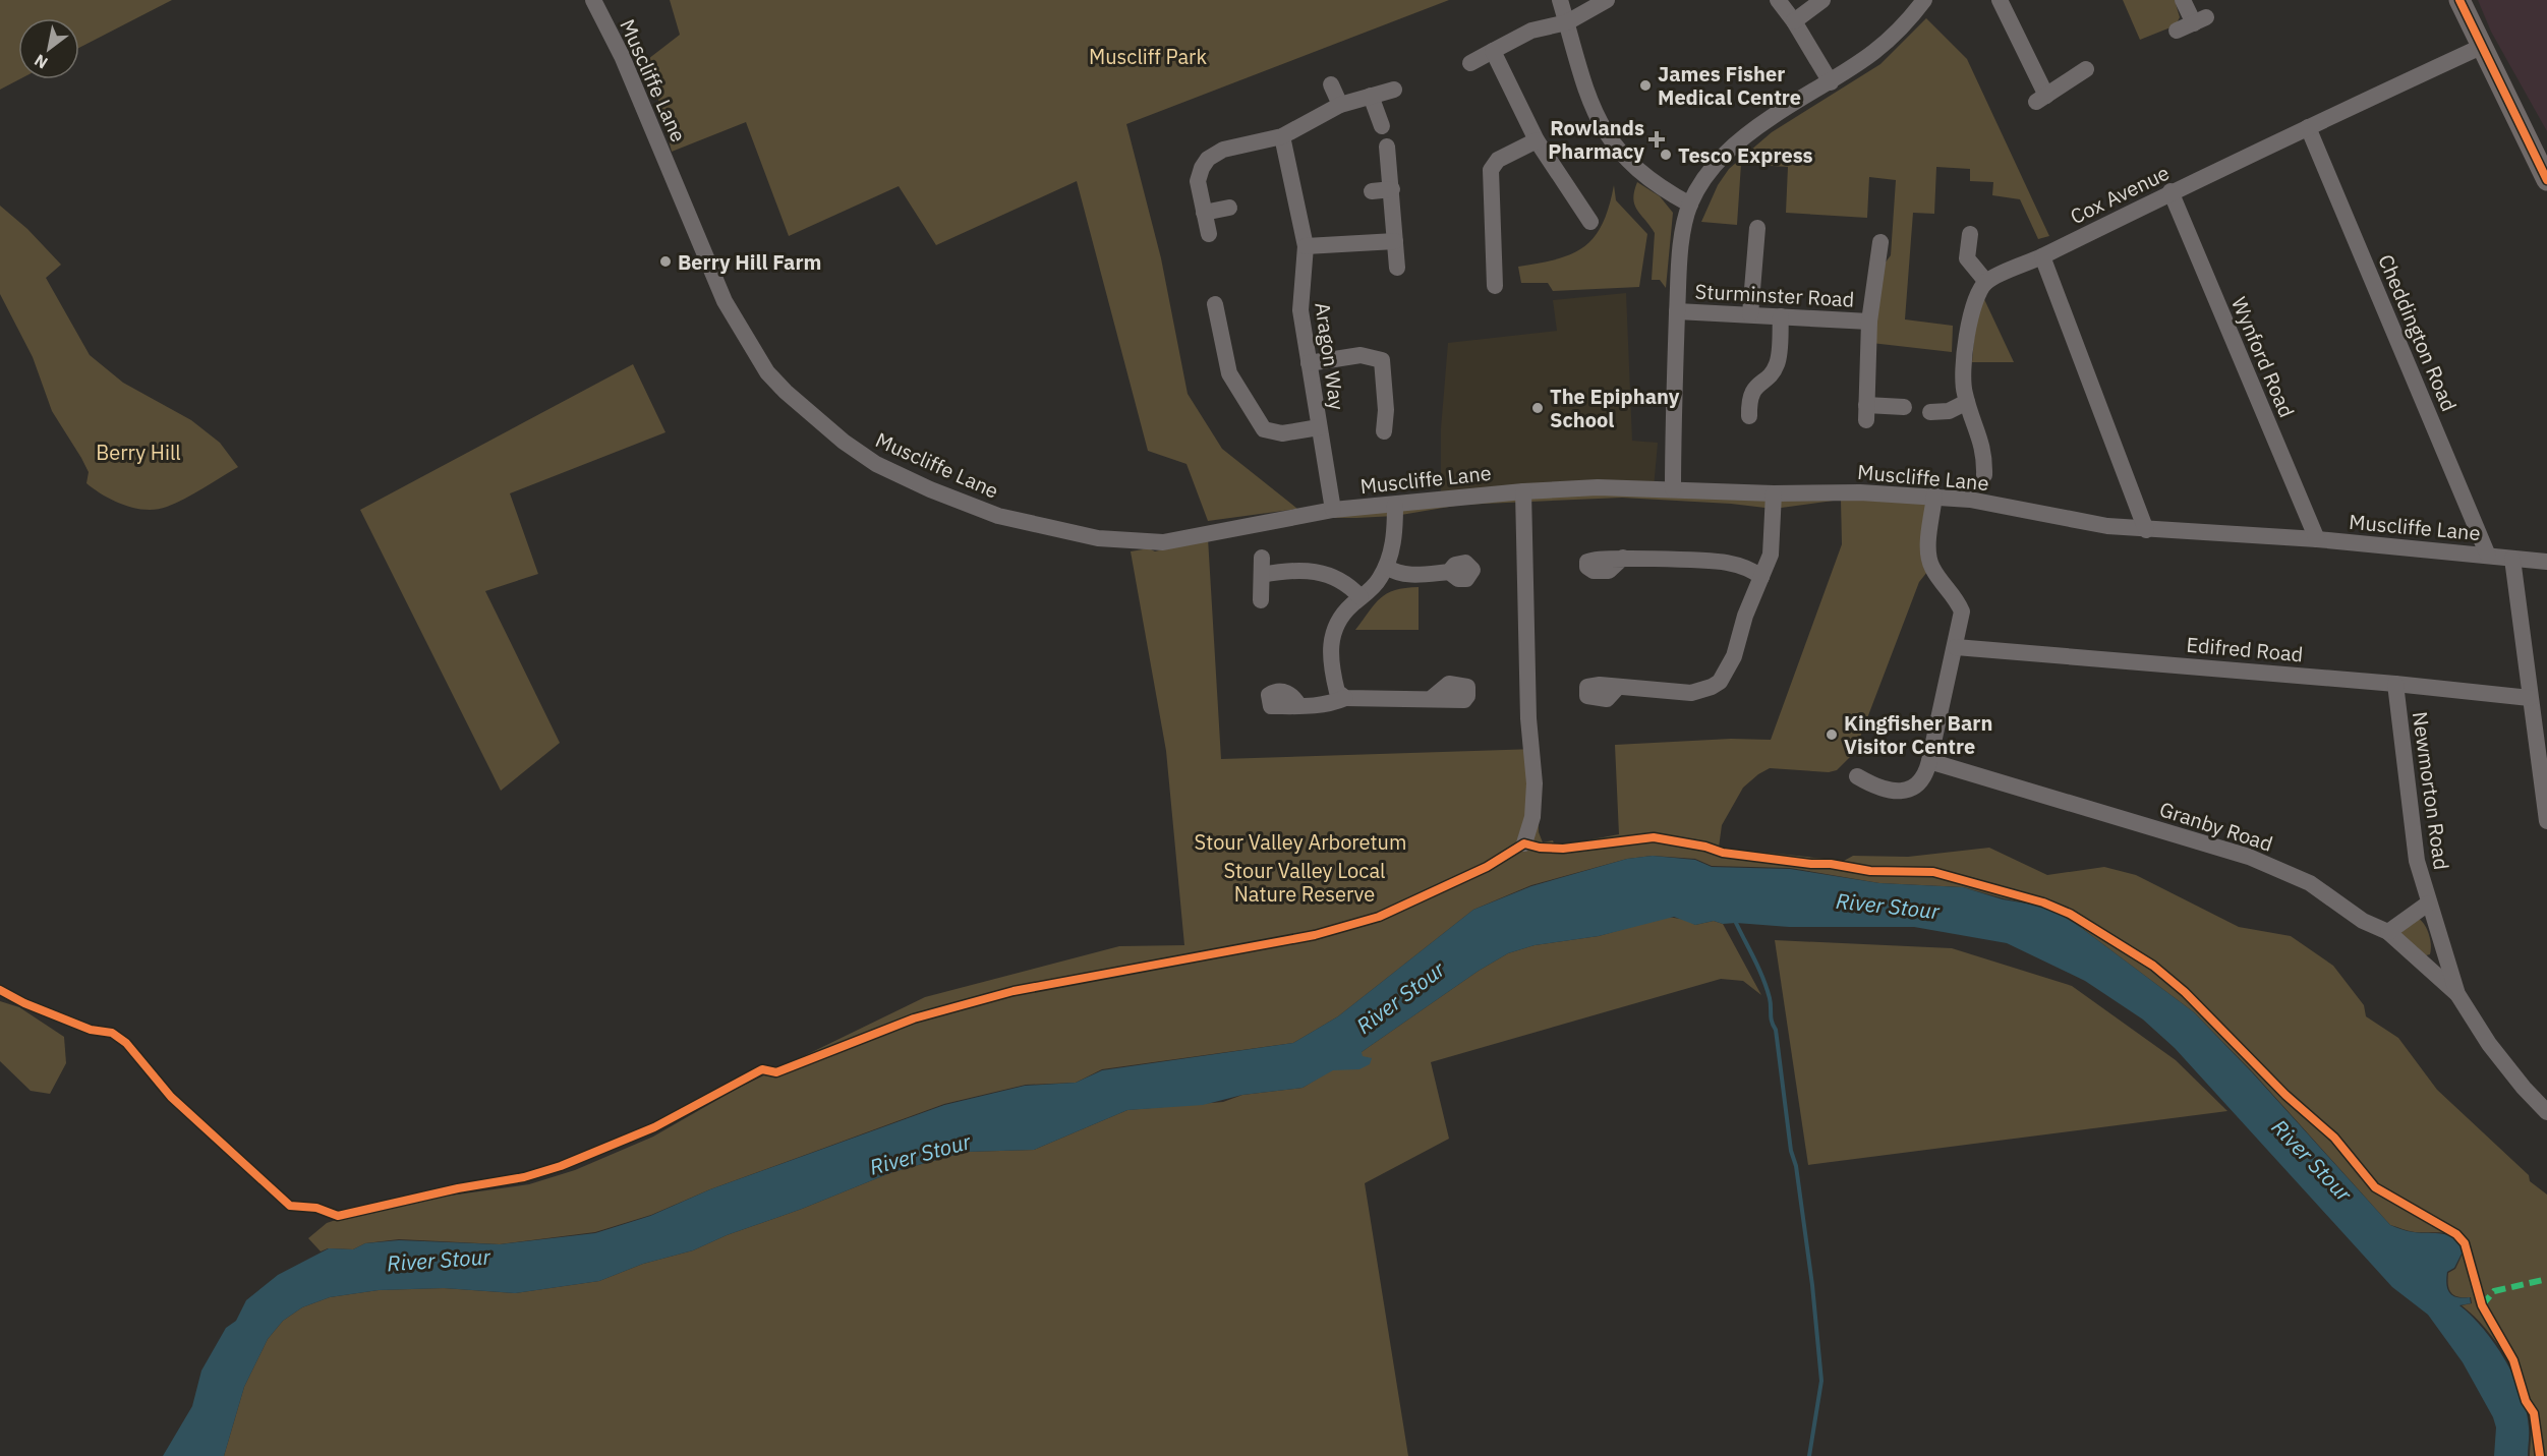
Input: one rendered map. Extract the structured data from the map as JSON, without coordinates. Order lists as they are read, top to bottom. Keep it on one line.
{"streets":{"street":["Muscliffe Lane","Cox Avenue","Sturminster Road","Cheddington Road","Aragon Way","Wynford Road","Edifred Road","Newmorton Road","Granby Road"]},"crossings":[["Muscliffe Lane","Cheddington Road"],["Muscliffe Lane","Aragon Way"],["Muscliffe Lane","Wynford Road"],["Cox Avenue","Cheddington Road"],["Cox Avenue","Wynford Road"],["Edifred Road","Newmorton Road"],["Newmorton Road","Granby Road"]],"water":["River Stour"],"parks":["Muscliff Park","Berry Hill","Stour Valley Arboretum","Stour Valley Local Nature Reserve"],"places":{"other":["James Fisher Medical Centre","Tesco Express","Berry Hill Farm","The Epiphany School","Kingfisher Barn Visitor Centre"],"health":["Rowlands Pharmacy"]},"north":"bottom left"}
